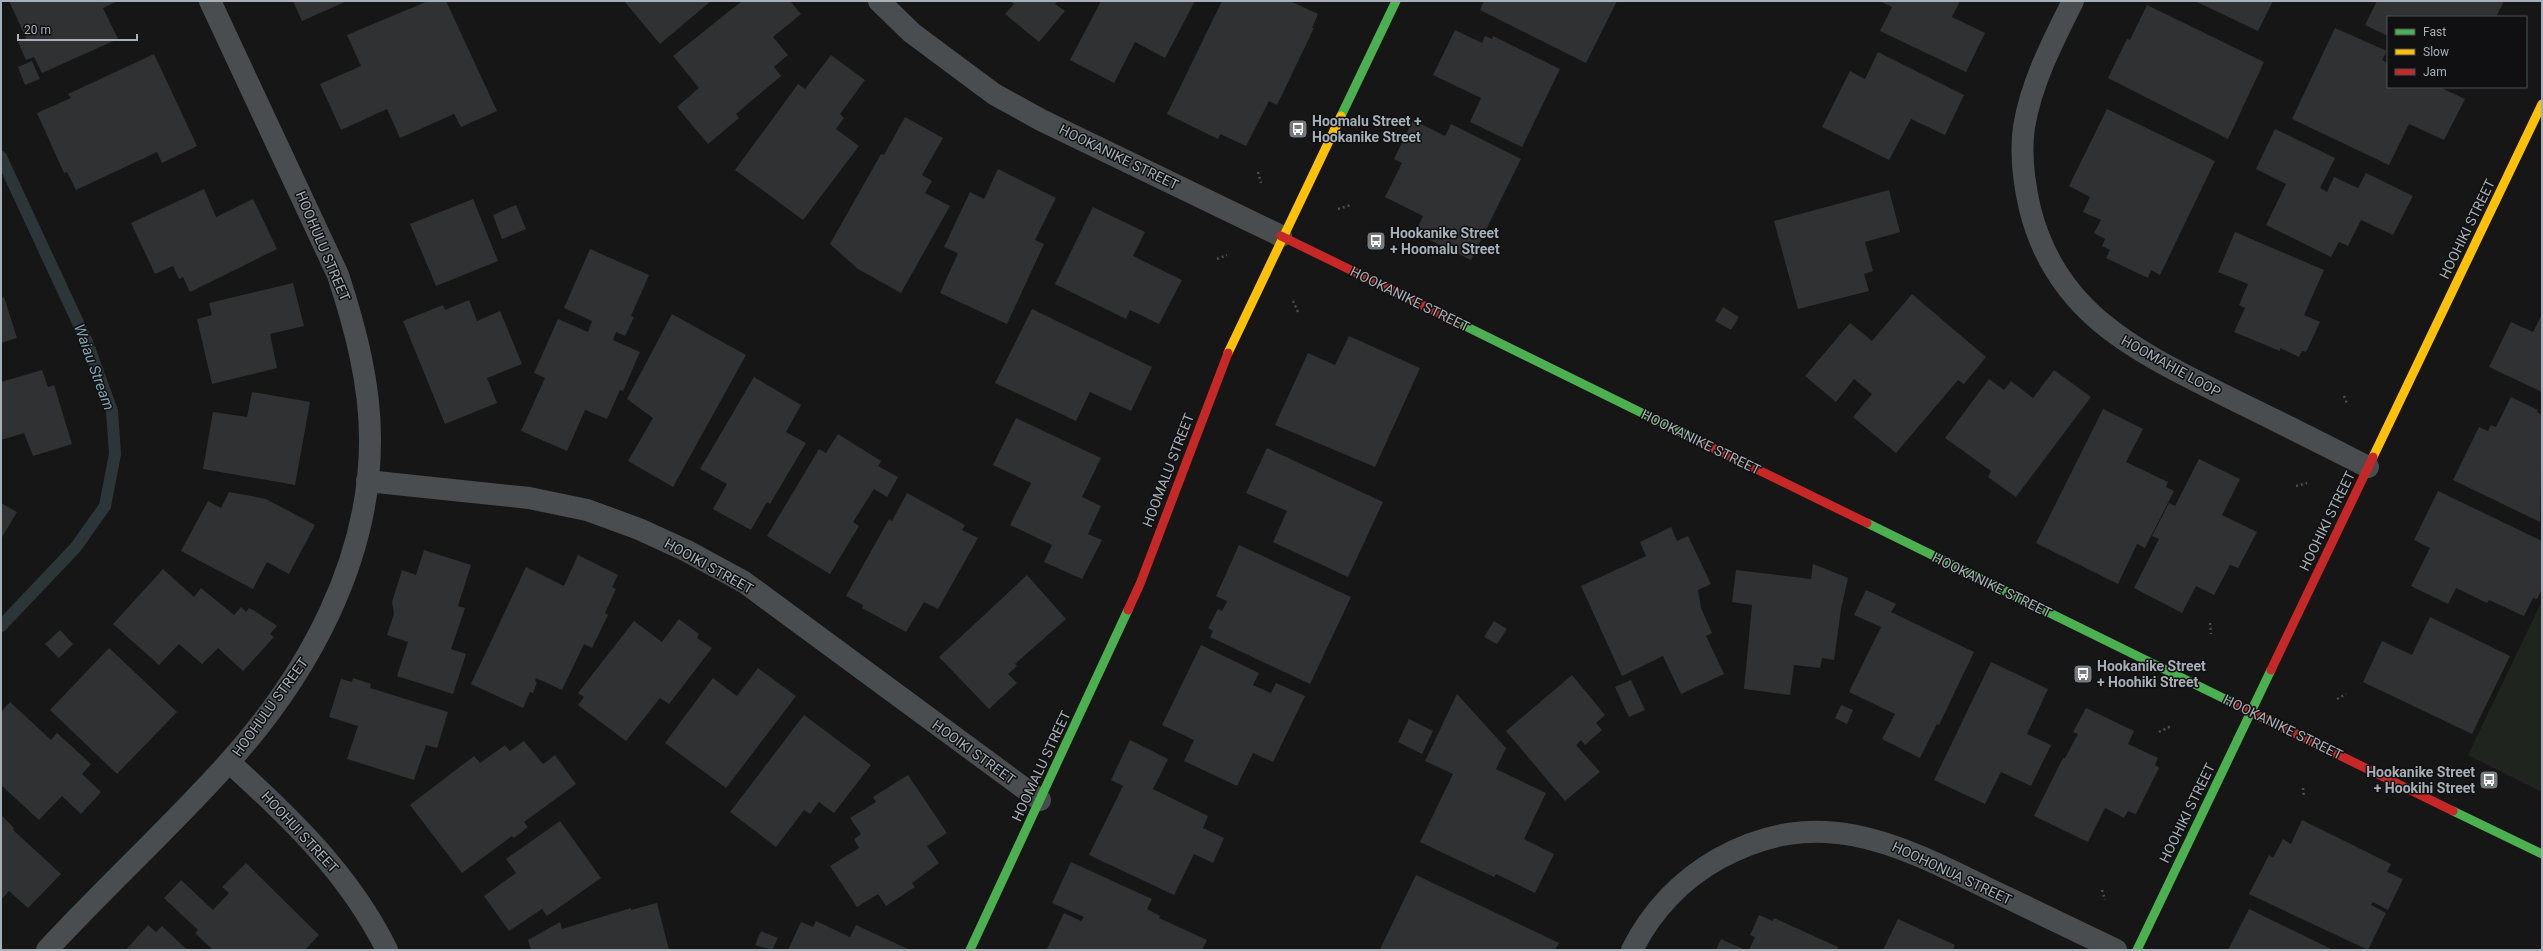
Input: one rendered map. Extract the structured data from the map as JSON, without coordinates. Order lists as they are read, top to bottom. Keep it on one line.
{"streets":{"street":["HOOKANIKE STREET","HOOHIKI STREET","HOOHULU STREET","HOOMAHIE LOOP","HOOMALU STREET","HOOIKI STREET","HOOHUI STREET","HOOHONUA STREET"]},"crossings":[["HOOKANIKE STREET","HOOHIKI STREET"],["HOOKANIKE STREET","HOOMALU STREET"],["HOOHIKI STREET","HOOMAHIE LOOP"],["HOOHULU STREET","HOOIKI STREET"],["HOOHULU STREET","HOOHUI STREET"],["HOOMALU STREET","HOOIKI STREET"]],"water":["Waiau Stream"],"places":{"bus stop":["Hoomalu Street + Hookanike Street","Hookanike Street + Hoomalu Street","Hookanike Street + Hoohiki Street","Hookanike Street + Hookihi Street"]},"legend":["Fast","Slow","Jam"],"scale_bar":"20 m"}
